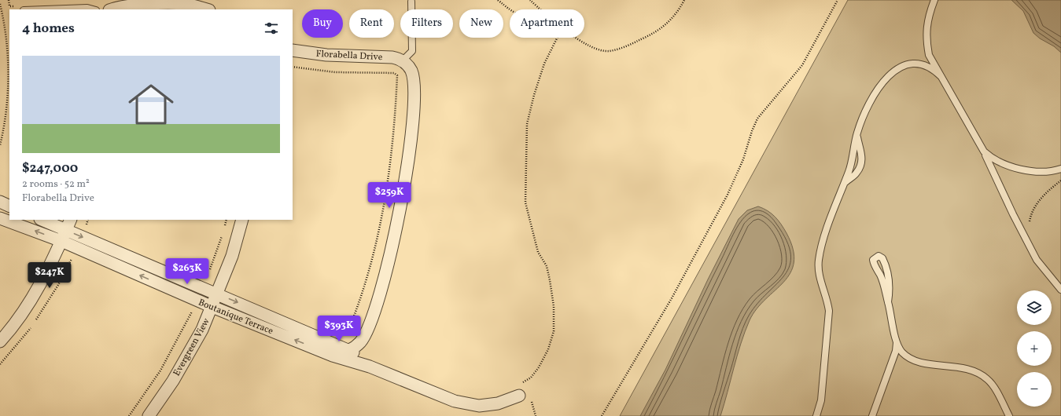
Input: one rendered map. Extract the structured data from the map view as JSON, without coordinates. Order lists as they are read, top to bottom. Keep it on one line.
{"streets":{"street":["Florabella Drive","Boutanique Terrace","Evergreen View"]},"crossings":[["Boutanique Terrace","Evergreen View"]],"page":{"chip":["Buy","Rent","Filters","New","Apartment"],"heading":"4 homes","list":[{"name":"$247,000","note":"2 rooms · 52 m² · Florabella Drive"}],"price":["$259K","$263K","$247K","$393K"],"map_buttons":["+","−"]}}
